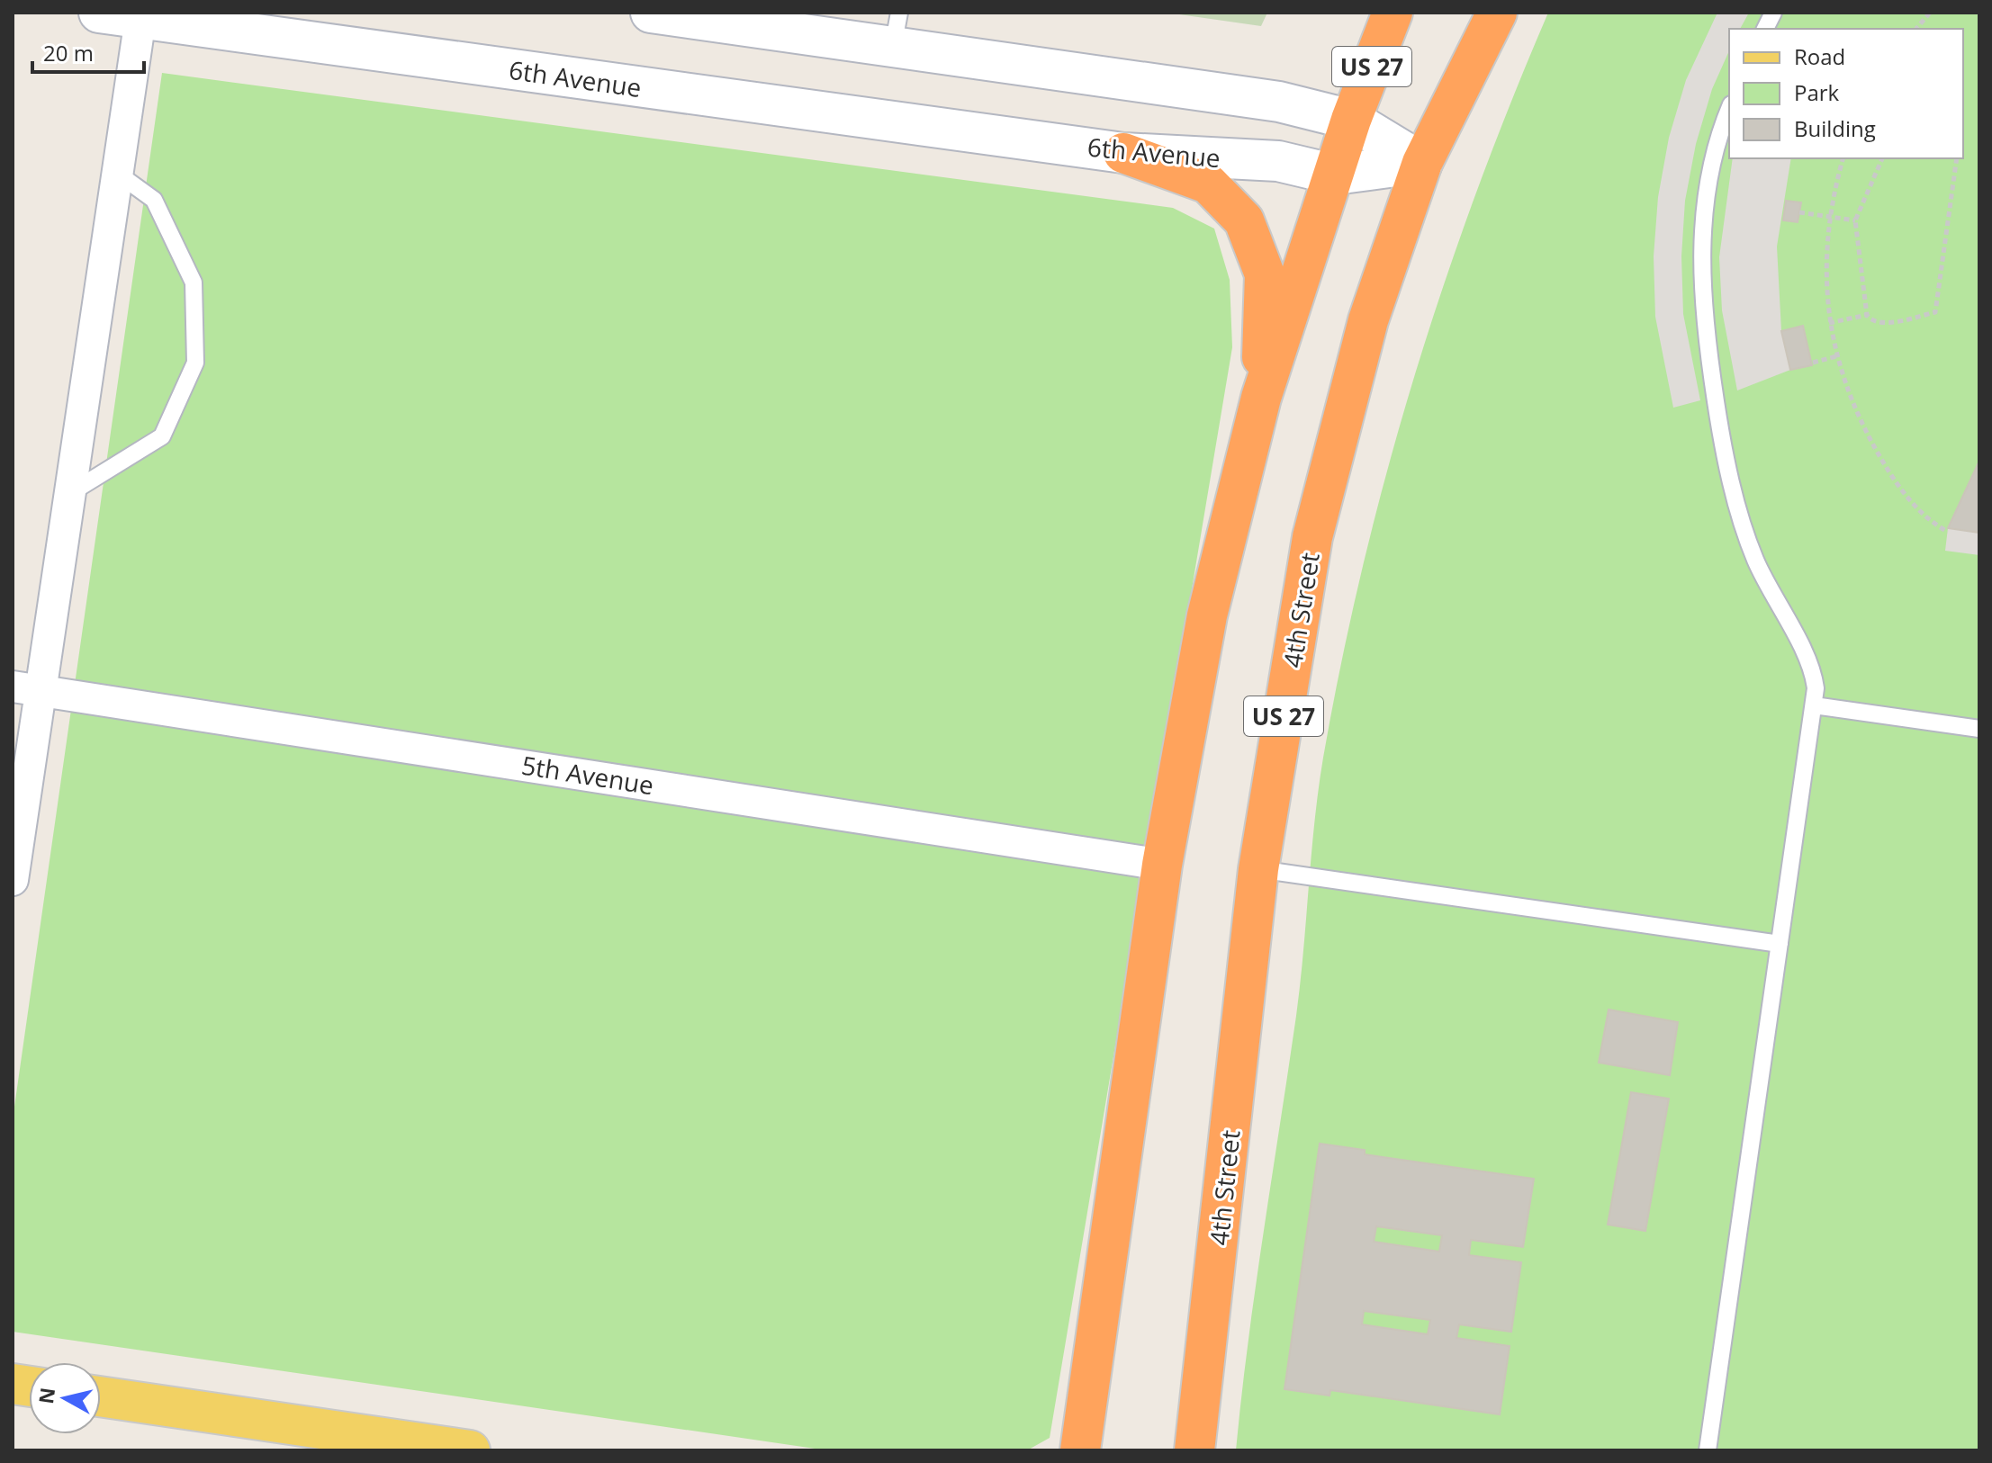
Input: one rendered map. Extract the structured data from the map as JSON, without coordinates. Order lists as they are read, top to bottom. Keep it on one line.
{"streets":{"highway":["US 27","4th Street"],"main road":["6th Avenue"],"street":["5th Avenue"]},"crossings":[["US 27","6th Avenue"],["US 27","5th Avenue"],["6th Avenue","4th Street"]],"legend":["Road","Park","Building"],"scale_bar":"20 m","north":"left"}
